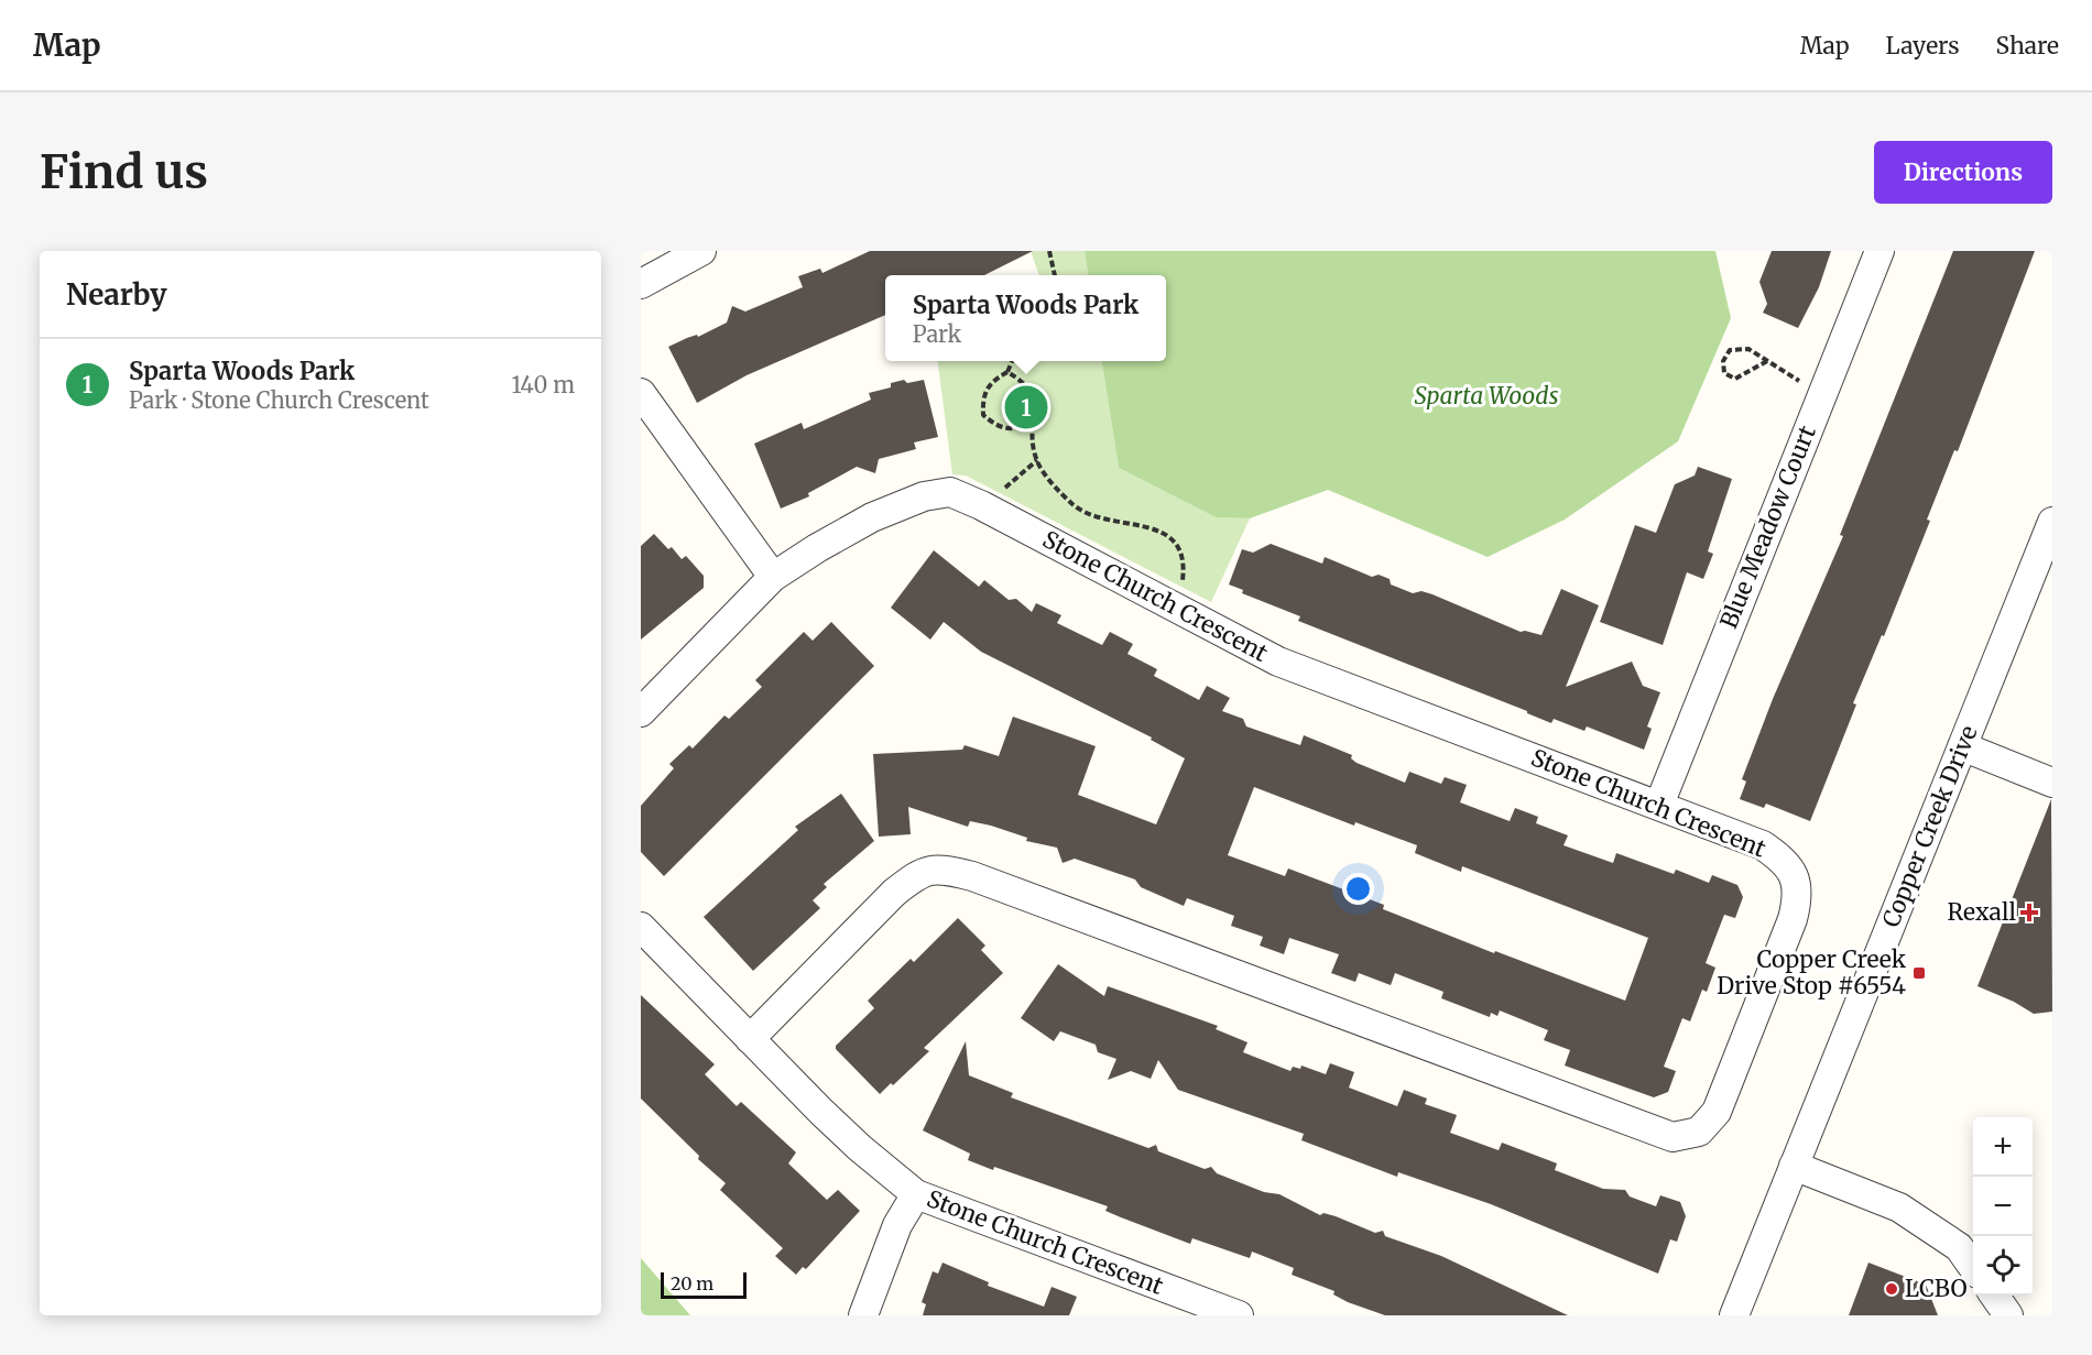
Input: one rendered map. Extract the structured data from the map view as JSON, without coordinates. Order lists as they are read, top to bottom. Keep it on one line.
{"streets":{"street":["Blue Meadow Court","Stone Church Crescent","Copper Creek Drive"]},"crossings":[["Blue Meadow Court","Stone Church Crescent"]],"parks":["Sparta Woods"],"places":{"health":["Rexall"],"transit":["Copper Creek Drive Stop #6554"],"other":["LCBO"]},"scale_bar":"20 m","page":{"header":"Map","nav":["Map","Layers","Share"],"buttons":"Directions","title":"Find us","heading":"Nearby","popup":["Sparta Woods Park","Park"],"list":[{"mark":"1","name":"Sparta Woods Park","note":"Park · Stone Church Crescent","value":"140 m"}],"pins":"1","map_buttons":["+","−"],"scale":"20 m"}}
